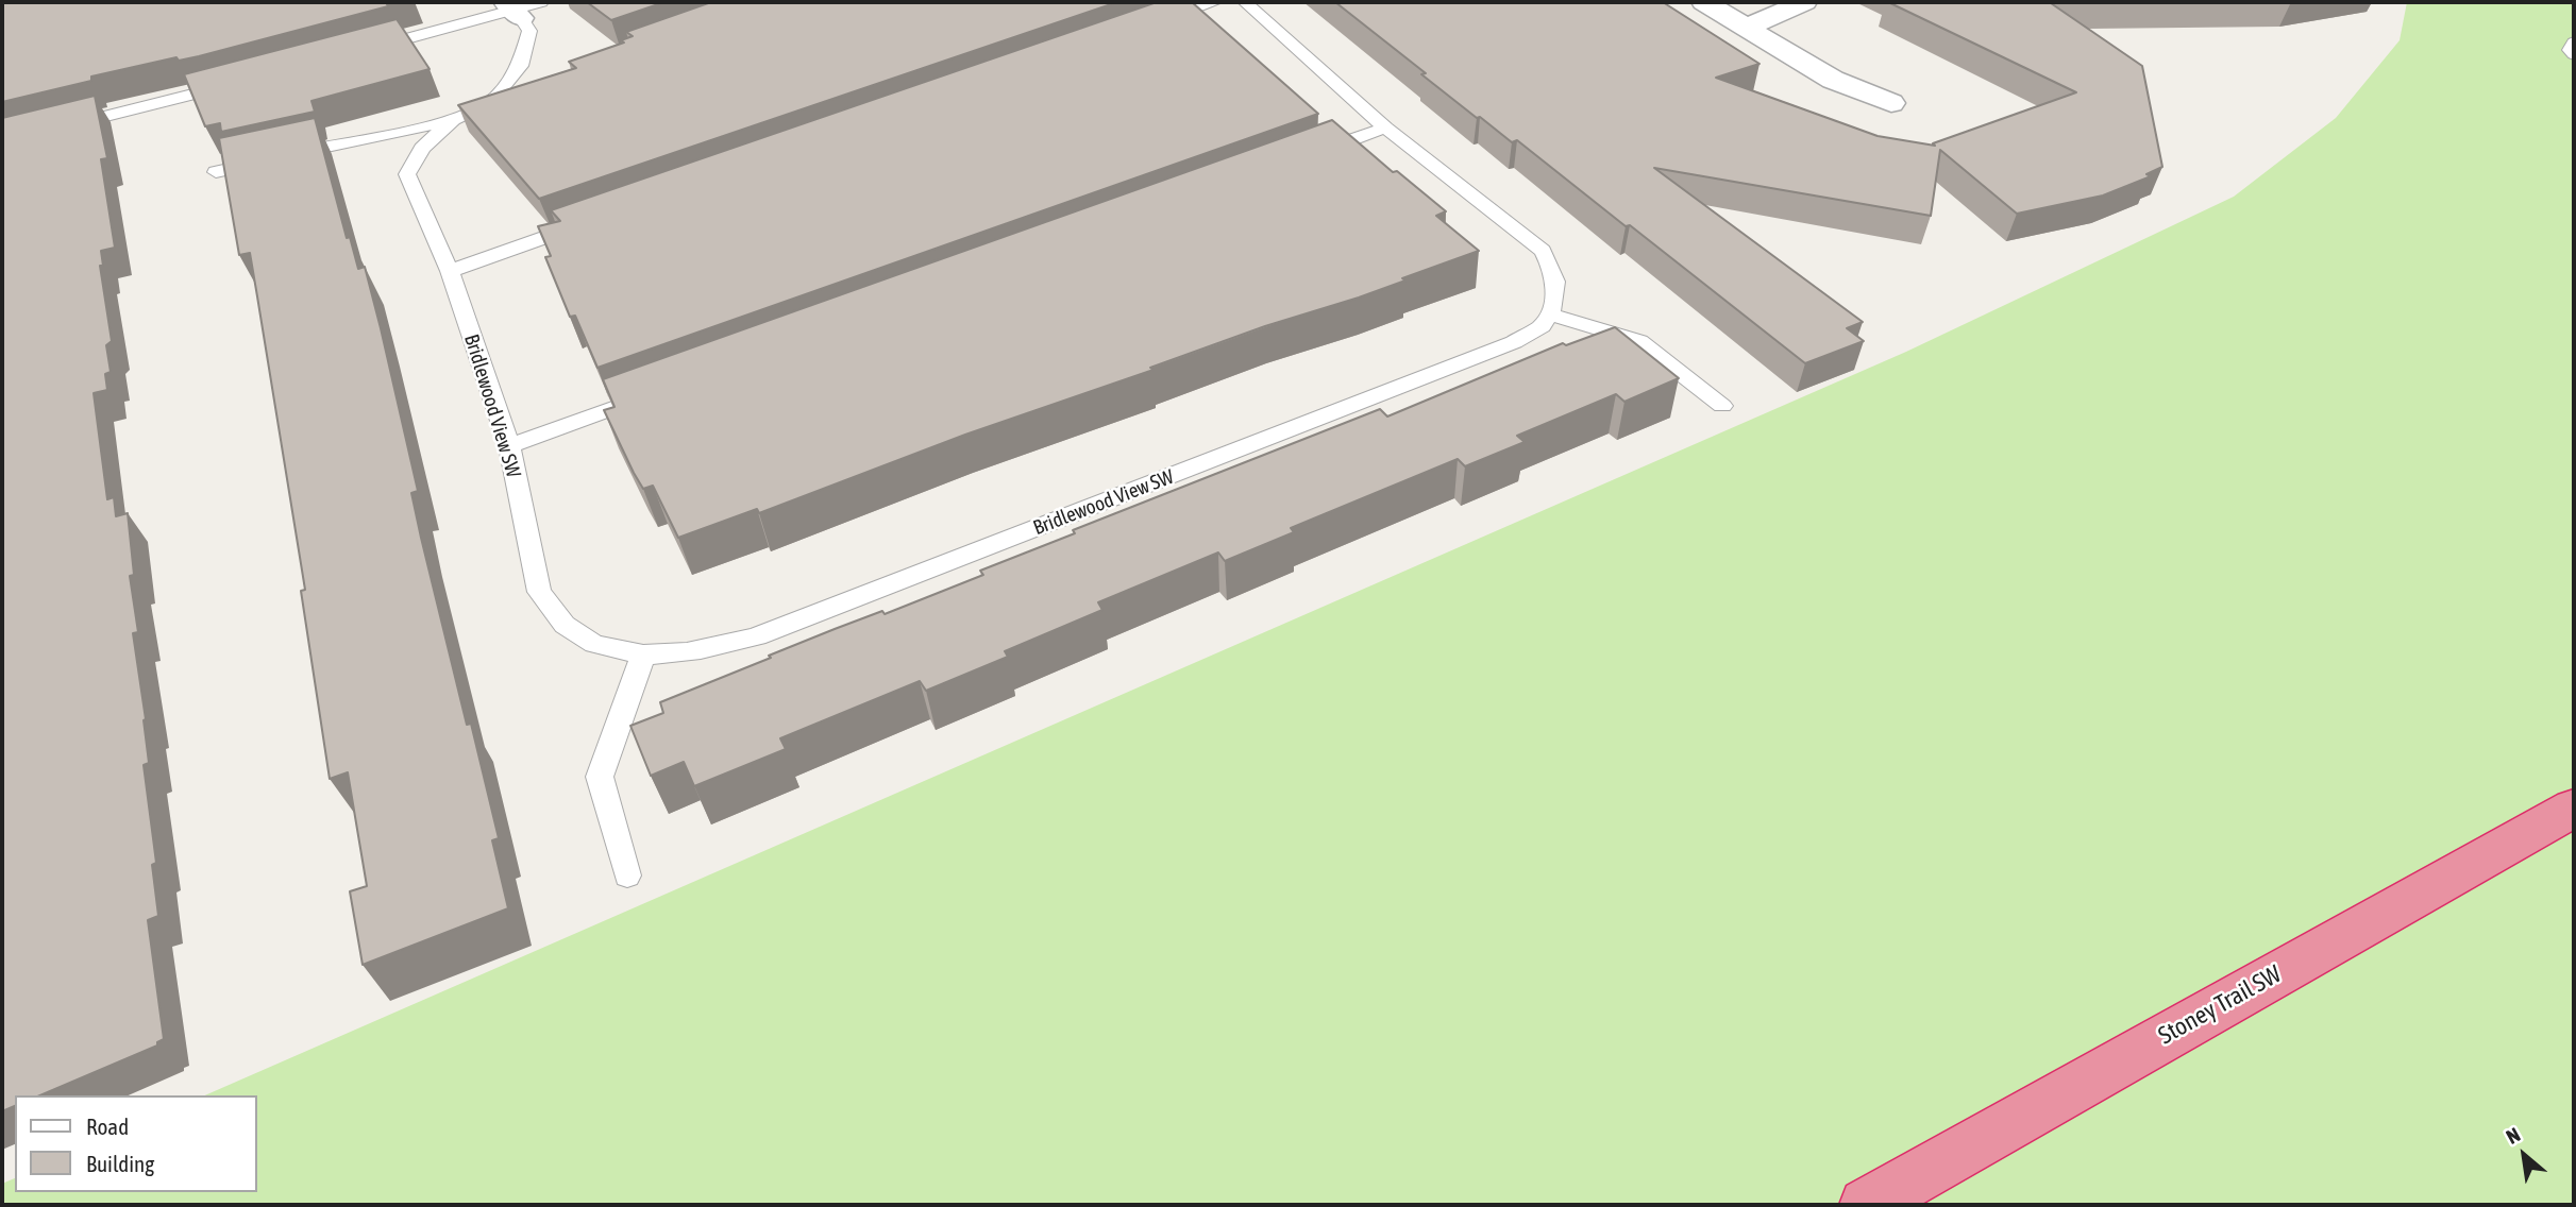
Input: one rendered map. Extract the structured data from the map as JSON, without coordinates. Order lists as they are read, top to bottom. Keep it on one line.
{"streets":{"highway":["Stoney Trail SW"],"lane":["Bridlewood View SW"]},"legend":["Road","Building"],"north":"top left"}
